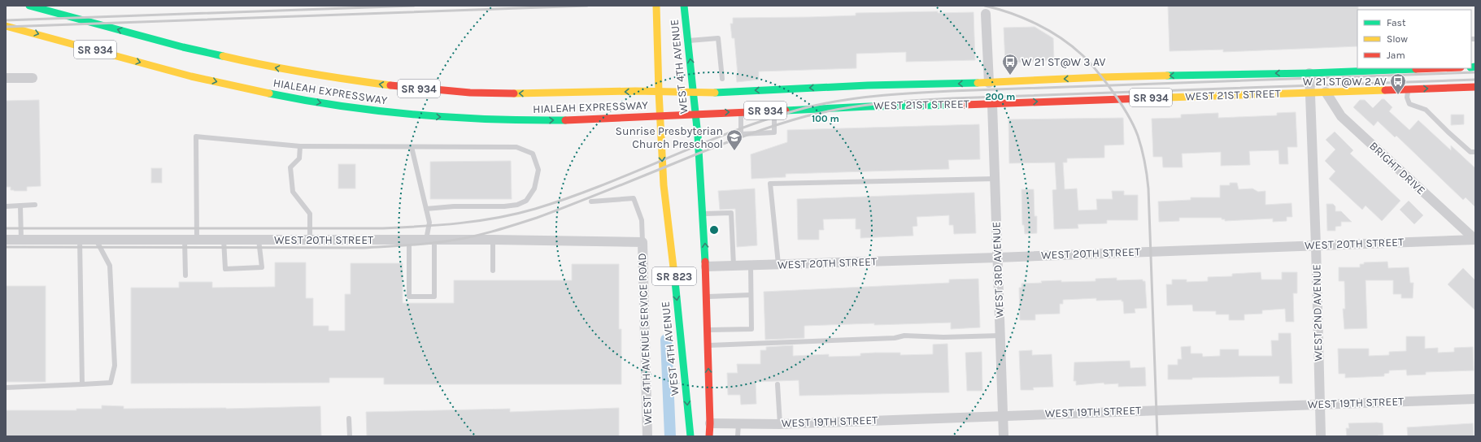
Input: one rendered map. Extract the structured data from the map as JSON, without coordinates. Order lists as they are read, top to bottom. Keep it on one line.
{"streets":{"main road":["SR 934","WEST 4TH AVENUE","HIALEAH EXPRESSWAY","WEST 21ST STREET","SR 823"],"street":["BRIGHT DRIVE","WEST 20TH STREET","WEST 3RD AVENUE","WEST 2ND AVENUE","WEST 4TH AVENUE SERVICE ROAD","WEST 19TH STREET"]},"crossings":[["WEST 4TH AVENUE","HIALEAH EXPRESSWAY"],["WEST 4TH AVENUE","WEST 21ST STREET"],["WEST 4TH AVENUE","WEST 20TH STREET"],["WEST 4TH AVENUE","WEST 19TH STREET"],["HIALEAH EXPRESSWAY","WEST 21ST STREET"],["WEST 21ST STREET","BRIGHT DRIVE"],["WEST 21ST STREET","WEST 3RD AVENUE"],["WEST 21ST STREET","WEST 2ND AVENUE"],["BRIGHT DRIVE","WEST 20TH STREET"],["WEST 20TH STREET","WEST 3RD AVENUE"],["WEST 20TH STREET","WEST 2ND AVENUE"],["WEST 20TH STREET","WEST 4TH AVENUE SERVICE ROAD"],["WEST 3RD AVENUE","WEST 19TH STREET"],["WEST 2ND AVENUE","WEST 19TH STREET"]],"places":{"bus stop":["W 21 ST@W 3 AV","W 21 ST@W 2 AV"],"school or university":["Sunrise Presbyterian Church Preschool"]},"legend":["Fast","Slow","Jam"],"rings":["200 m","100 m"]}
